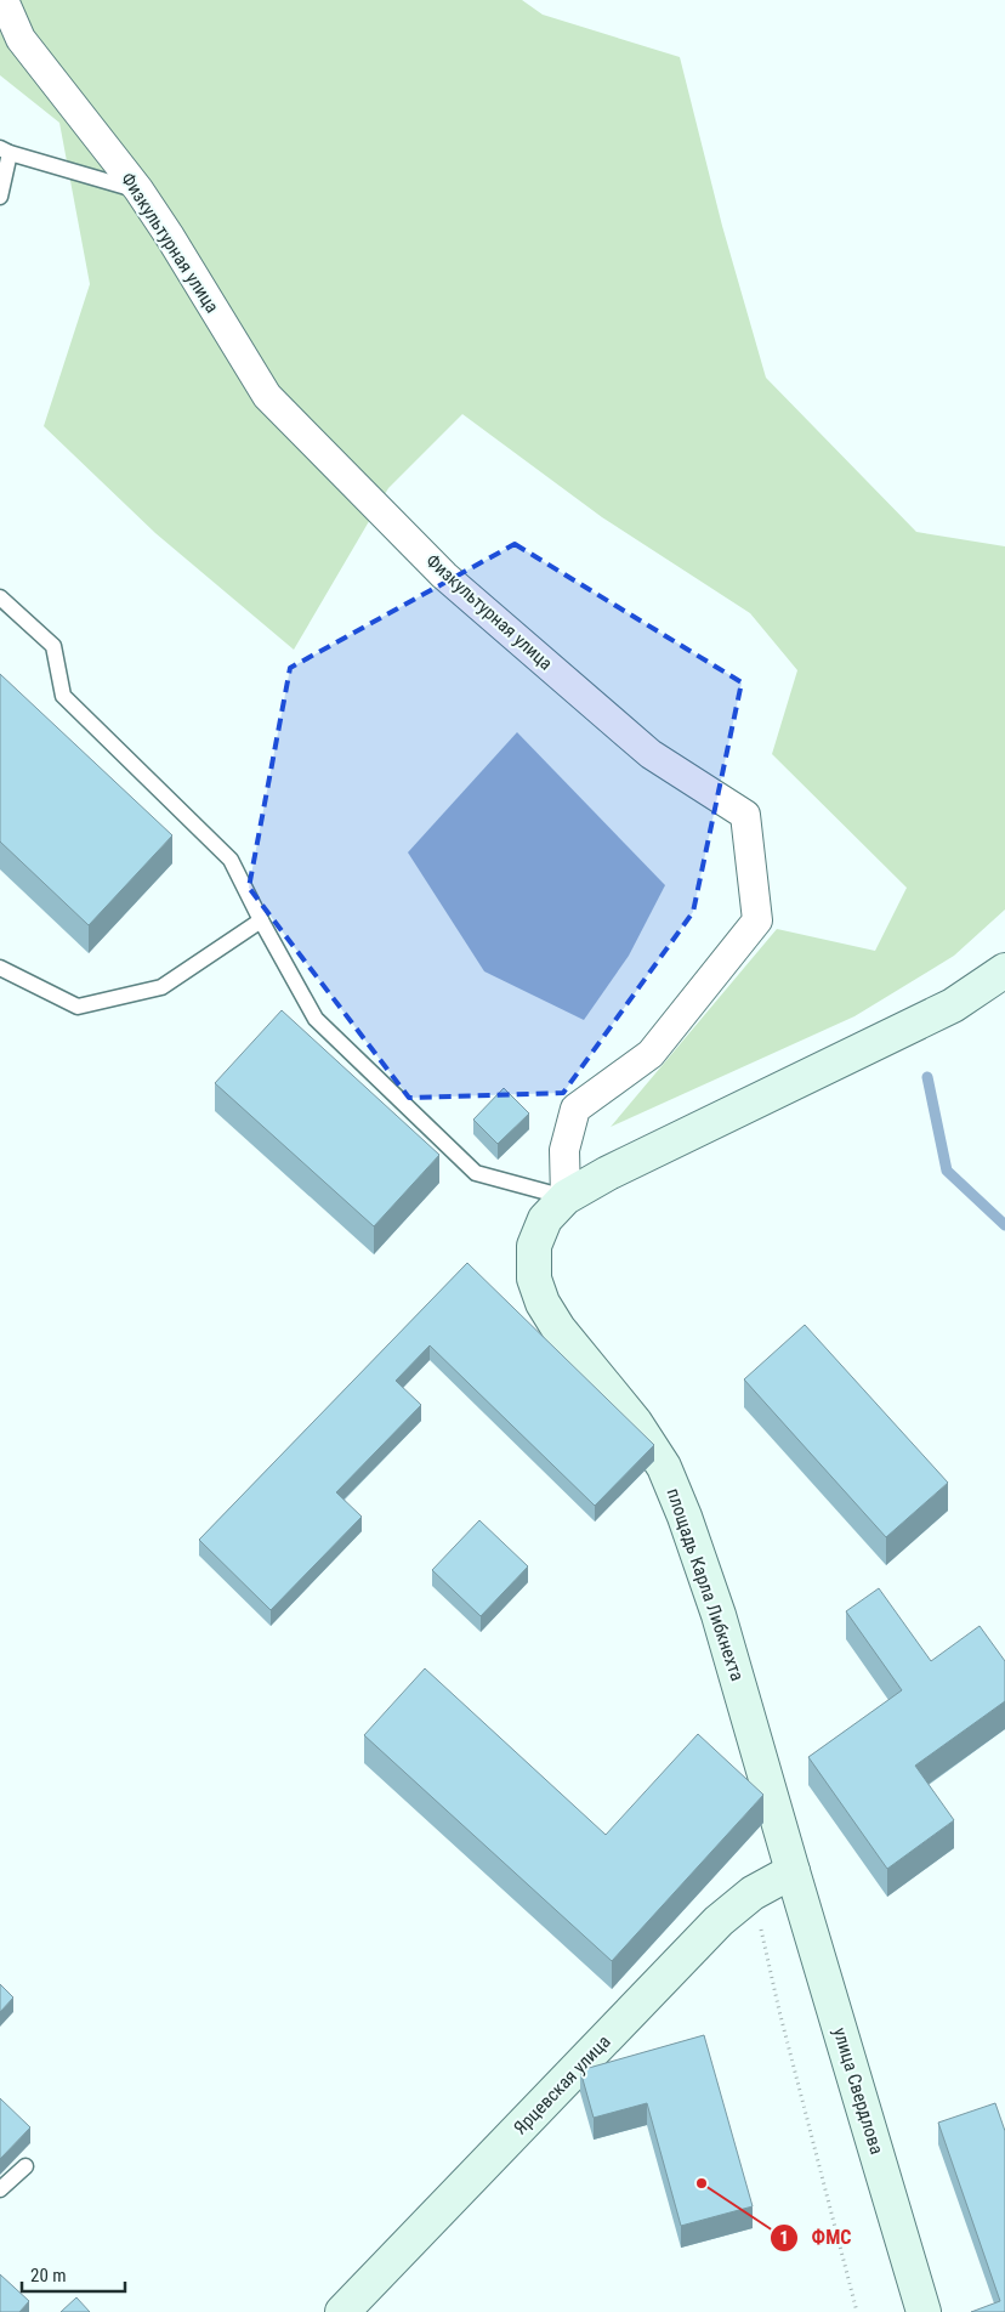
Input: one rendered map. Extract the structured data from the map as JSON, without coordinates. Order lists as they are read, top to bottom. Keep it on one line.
{"streets":{"main road":["площадь Карла Либкнехта","Ярцевская улица","улица Свердлова"],"street":["Физкультурная улица"]},"crossings":[["Физкультурная улица","площадь Карла Либкнехта"],["площадь Карла Либкнехта","Ярцевская улица"],["площадь Карла Либкнехта","улица Свердлова"],["Ярцевская улица","улица Свердлова"]],"places":["ФМС"],"scale_bar":"20 m"}
